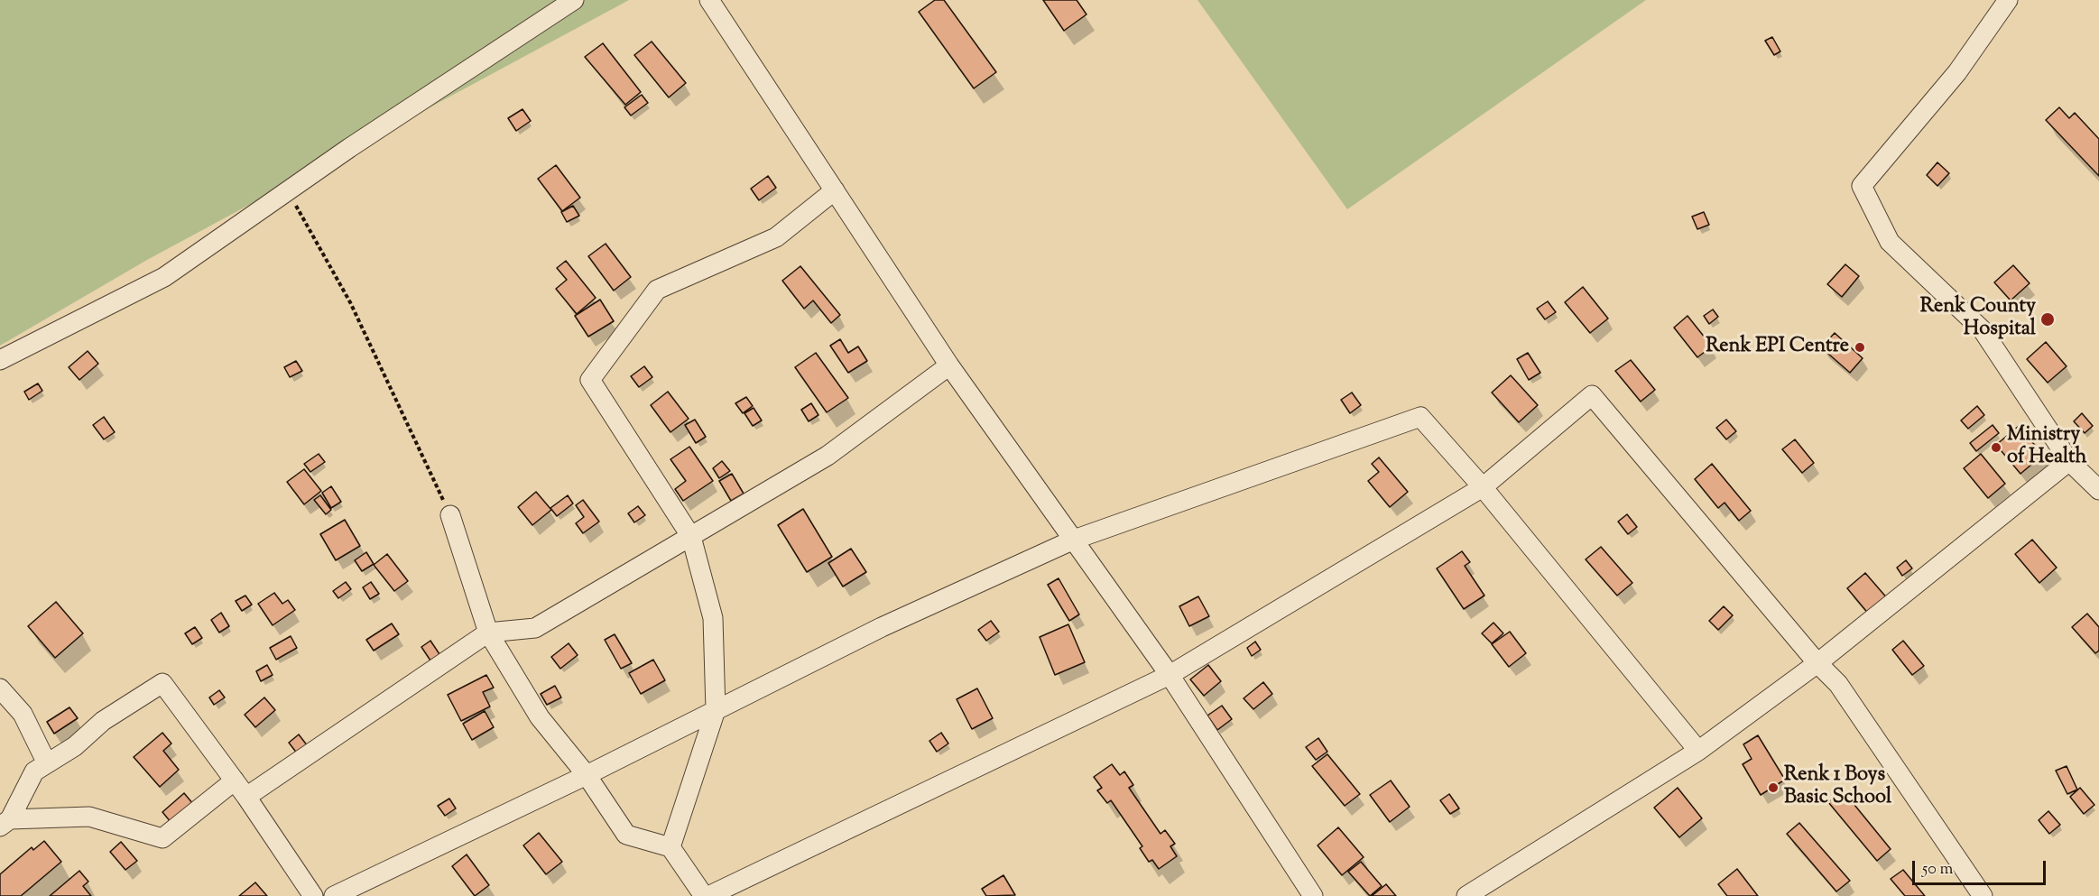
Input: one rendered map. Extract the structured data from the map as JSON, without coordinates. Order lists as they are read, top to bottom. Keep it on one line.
{"places":["Renk County Hospital","Renk EPI Centre","Ministry of Health","Renk 1 Boys Basic School"],"scale_bar":"50 m"}
